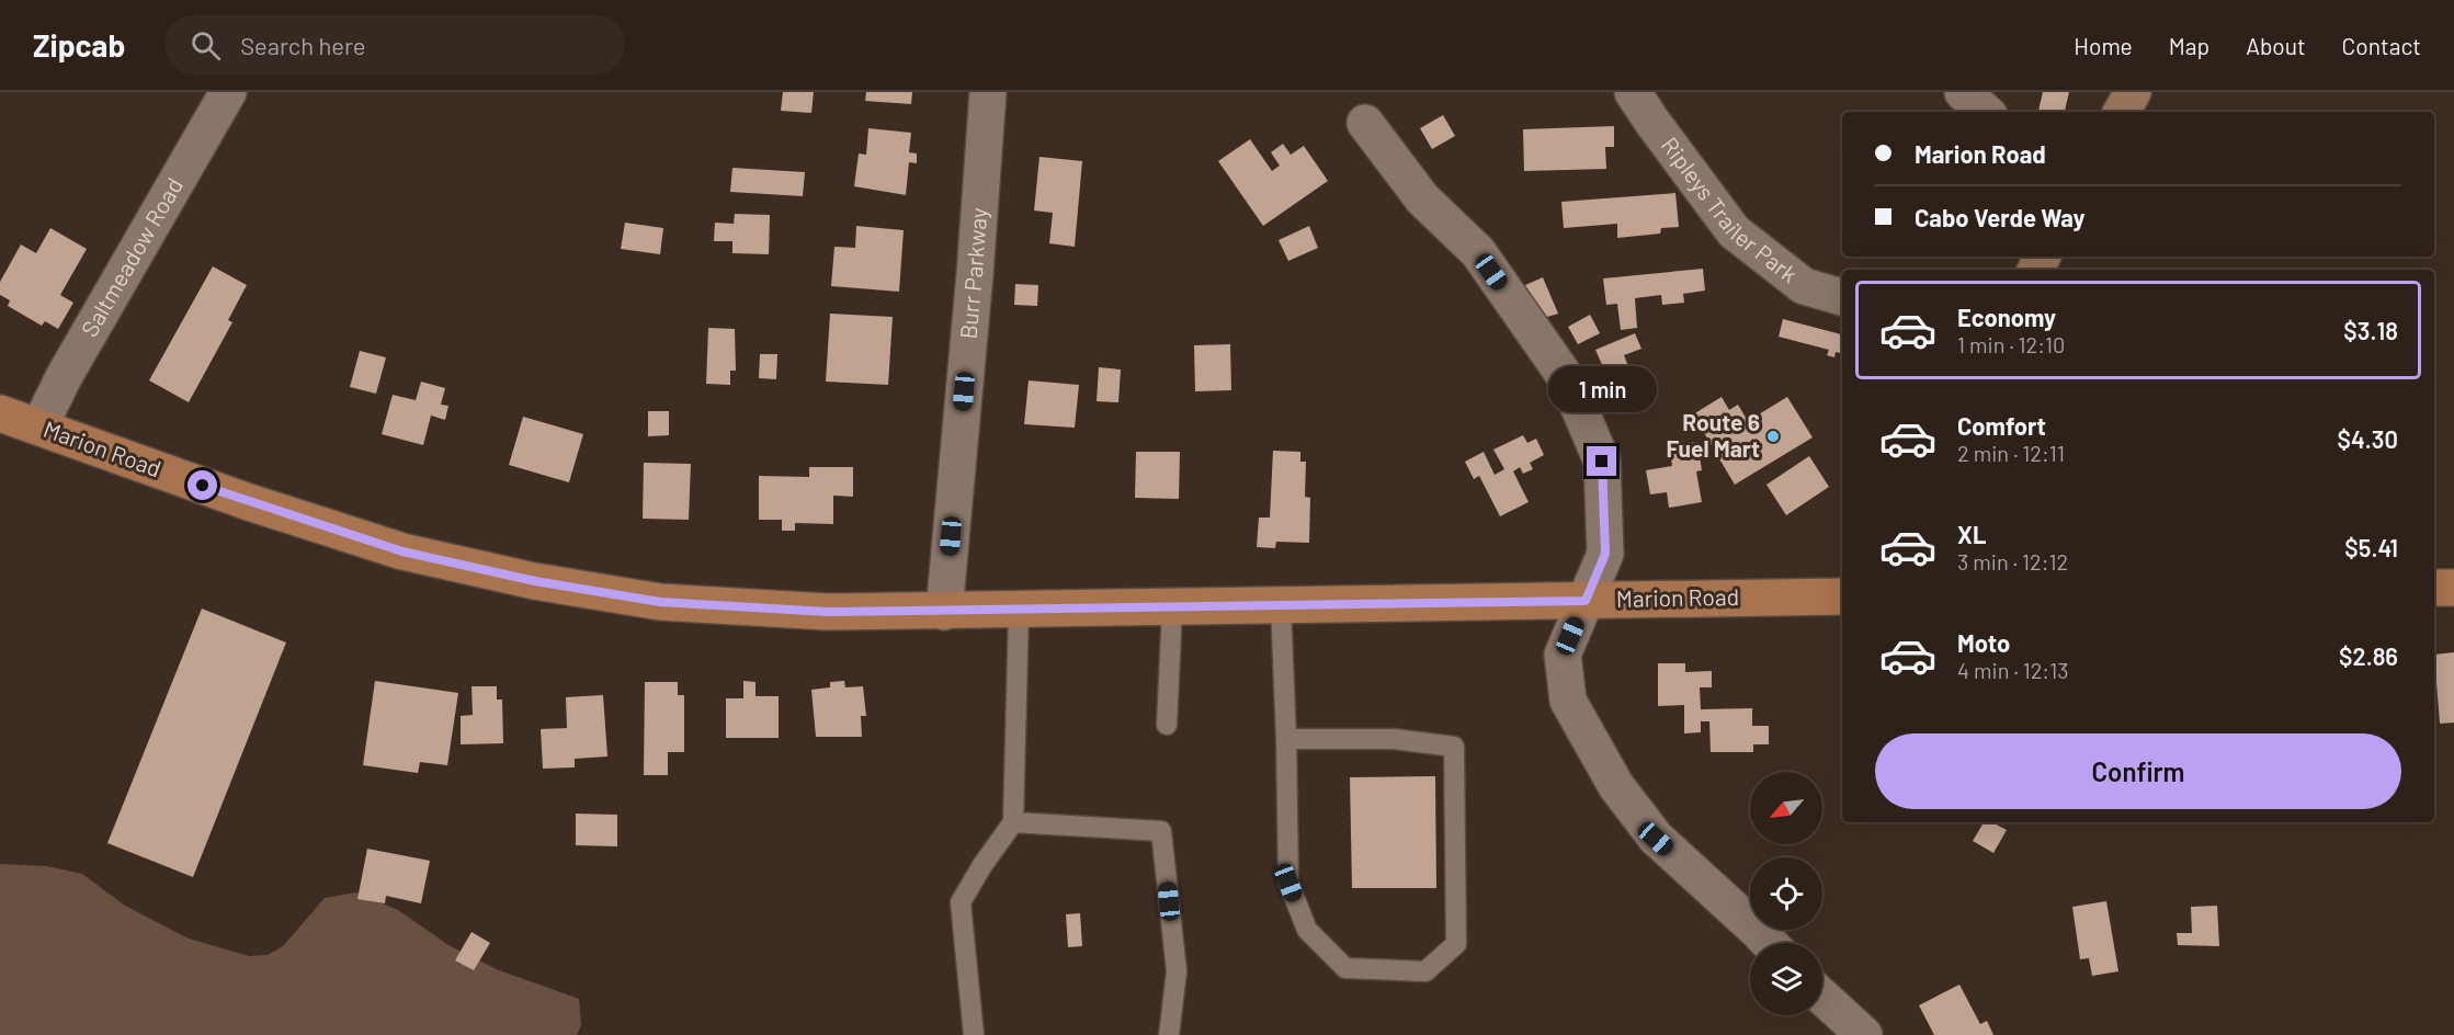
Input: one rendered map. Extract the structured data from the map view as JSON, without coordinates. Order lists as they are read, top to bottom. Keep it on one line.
{"streets":{"main road":["Marion Road"],"street":["Ripleys Trailer Park","Saltmeadow Road","Burr Parkway"]},"crossings":[["Saltmeadow Road","Marion Road"],["Burr Parkway","Marion Road"]],"places":["Route 6 Fuel Mart"],"north":"bottom left","page":{"header":"Zipcab","search":"Search here","nav":["Home","Map","About","Contact"],"banner":["Marion Road","Cabo Verde Way"],"list":[{"name":"Economy","note":"1 min · 12:10","value":"$3.18"},{"name":"Comfort","note":"2 min · 12:11","value":"$4.30"},{"name":"XL","note":"3 min · 12:12","value":"$5.41"},{"name":"Moto","note":"4 min · 12:13","value":"$2.86"}],"bubble":"1 min","buttons":"Confirm"}}
